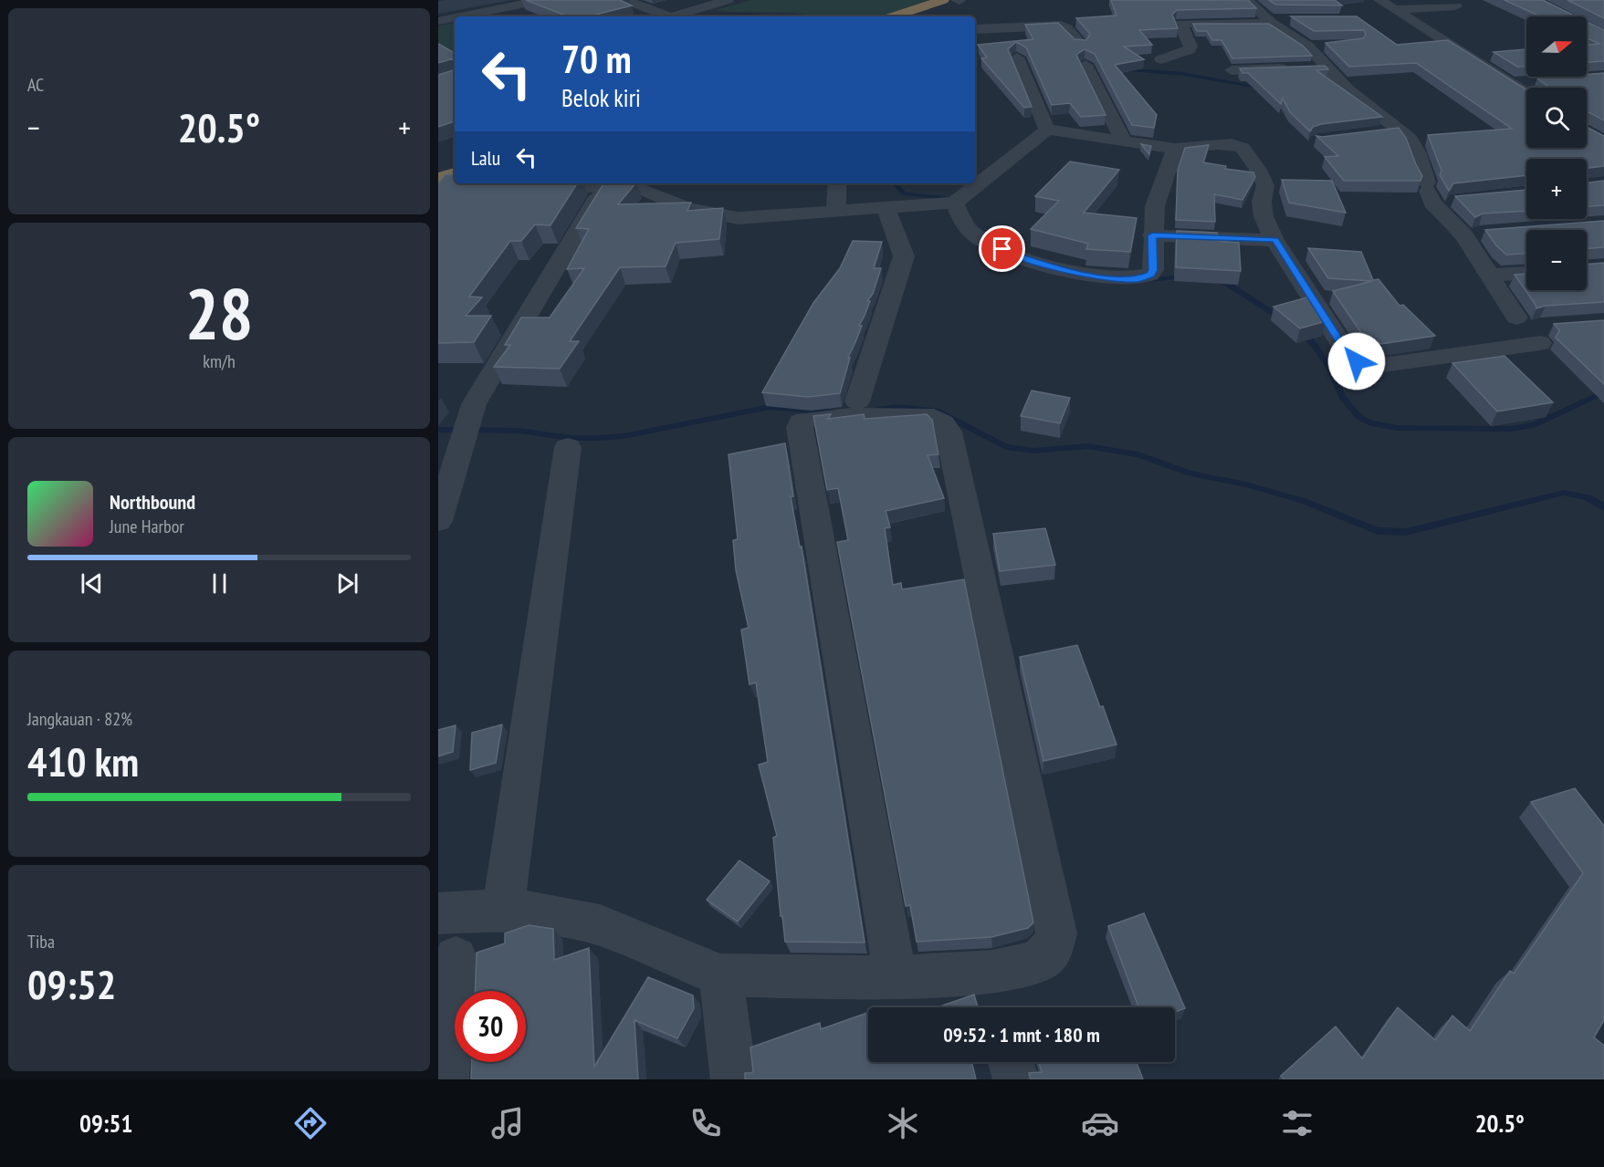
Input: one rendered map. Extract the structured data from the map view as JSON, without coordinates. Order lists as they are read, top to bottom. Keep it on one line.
{"north":"right","page":{"tile":["AC",["28","km/h"],["Jangkauan · 82%","410 km"],["Tiba","09:52"]],"map_buttons":["+","−"],"turn":["70 m","Belok kiri"],"heat":["−","20.5°","+"],"then":"Lalu","song":["Northbound","June Harbor"],"limit":"30","trip":"09:52 · 1 mnt · 180 m","tabs":["09:51","20.5°"]}}
